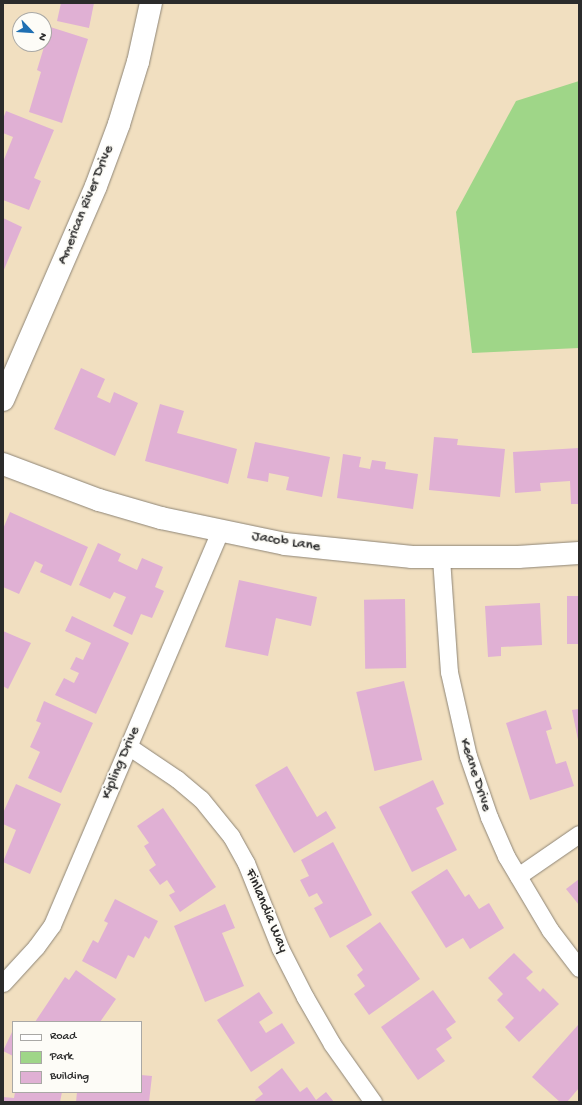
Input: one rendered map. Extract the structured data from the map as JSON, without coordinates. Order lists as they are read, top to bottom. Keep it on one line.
{"streets":{"street":["American River Drive","Jacob Lane","Kipling Drive","Keane Drive","Finlandia Way"]},"crossings":[["Jacob Lane","Kipling Drive"],["Jacob Lane","Keane Drive"],["Kipling Drive","Finlandia Way"]],"legend":["Road","Park","Building"],"north":"bottom right"}
